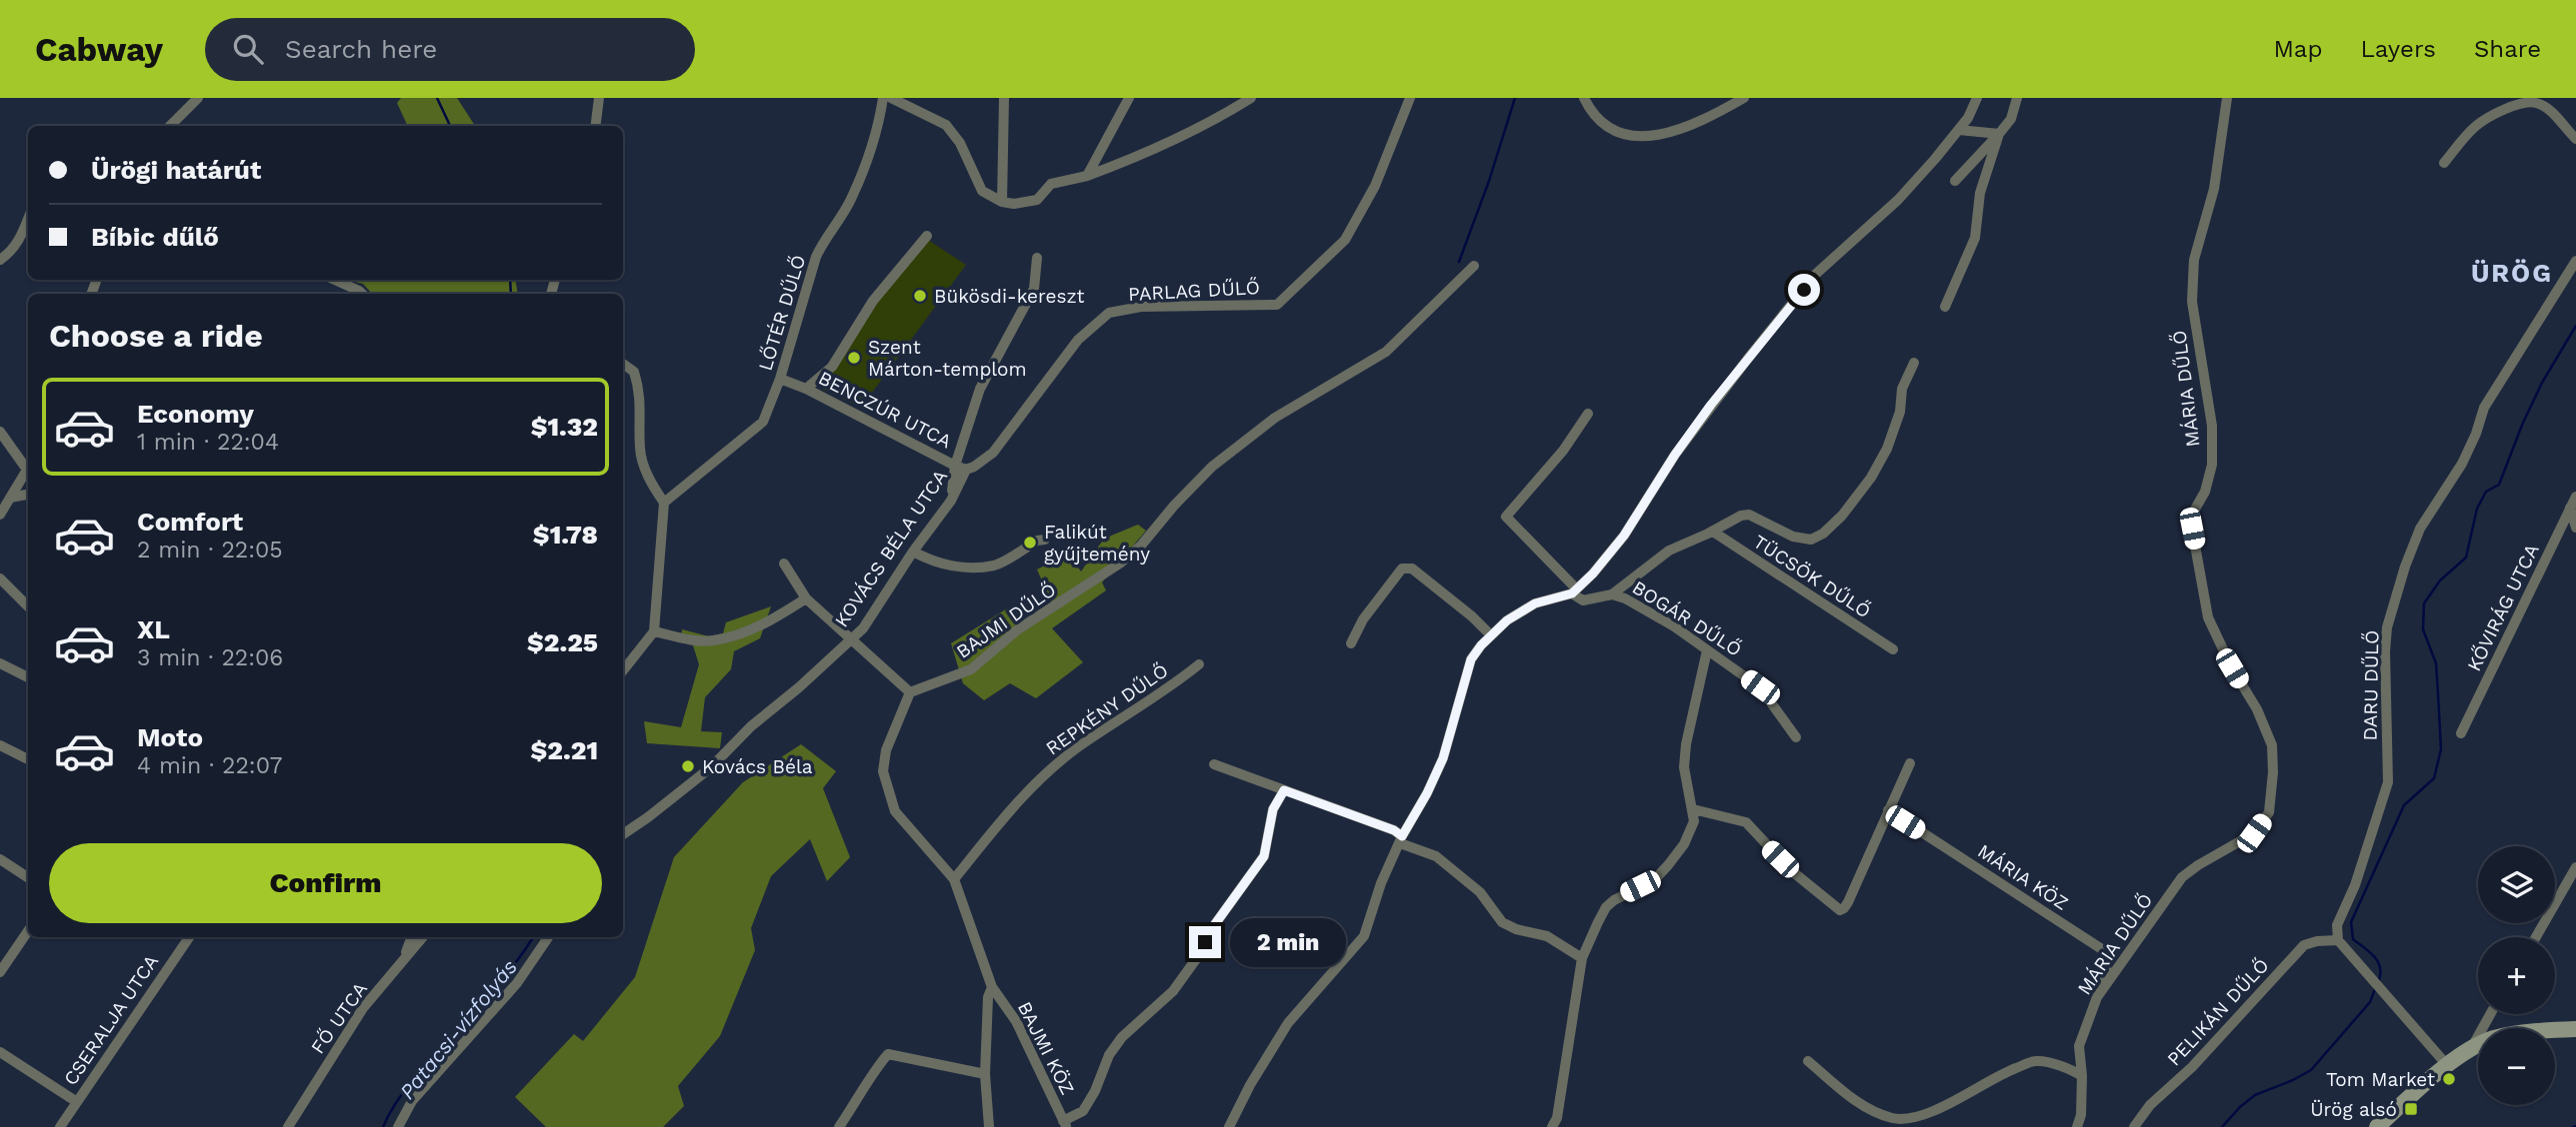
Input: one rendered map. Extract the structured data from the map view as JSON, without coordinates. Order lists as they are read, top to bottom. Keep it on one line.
{"streets":{"street":["PARLAG DŰLŐ","LŐTÉR DŰLŐ","MÁRIA DŰLŐ","BENCZÚR UTCA","KOVÁCS BÉLA UTCA","TÜCSÖK DŰLŐ","KŐVIRÁG UTCA","BOGÁR DŰLŐ","BAJMI DŰLŐ","DARU DŰLŐ","REPKÉNY DŰLŐ","MÁRIA KÖZ","PELIKÁN DŰLŐ","FŐ UTCA","CSERALJA UTCA","BAJMI KÖZ"]},"crossings":[["PARLAG DŰLŐ","BENCZÚR UTCA"],["PARLAG DŰLŐ","KOVÁCS BÉLA UTCA"],["LŐTÉR DŰLŐ","BENCZÚR UTCA"],["MÁRIA DŰLŐ","MÁRIA KÖZ"],["BENCZÚR UTCA","KOVÁCS BÉLA UTCA"],["DARU DŰLŐ","PELIKÁN DŰLŐ"]],"districts":["ÜRÖG"],"water":["Patacsi-vízfolyás"],"places":{"other":["Bükösdi-kereszt","Szent Márton-templom","Falikút gyűjtemény","Kovács Béla","Tom Market"],"transit":["Ürög alsó"]},"page":{"header":"Cabway","search":"Search here","nav":["Map","Layers","Share"],"banner":["Ürögi határút","Bíbic dűlő"],"heading":"Choose a ride","list":[{"name":"Economy","note":"1 min · 22:04","value":"$1.32"},{"name":"Comfort","note":"2 min · 22:05","value":"$1.78"},{"name":"XL","note":"3 min · 22:06","value":"$2.25"},{"name":"Moto","note":"4 min · 22:07","value":"$2.21"}],"buttons":"Confirm","map_buttons":["+","−"],"bubble":"2 min"}}
